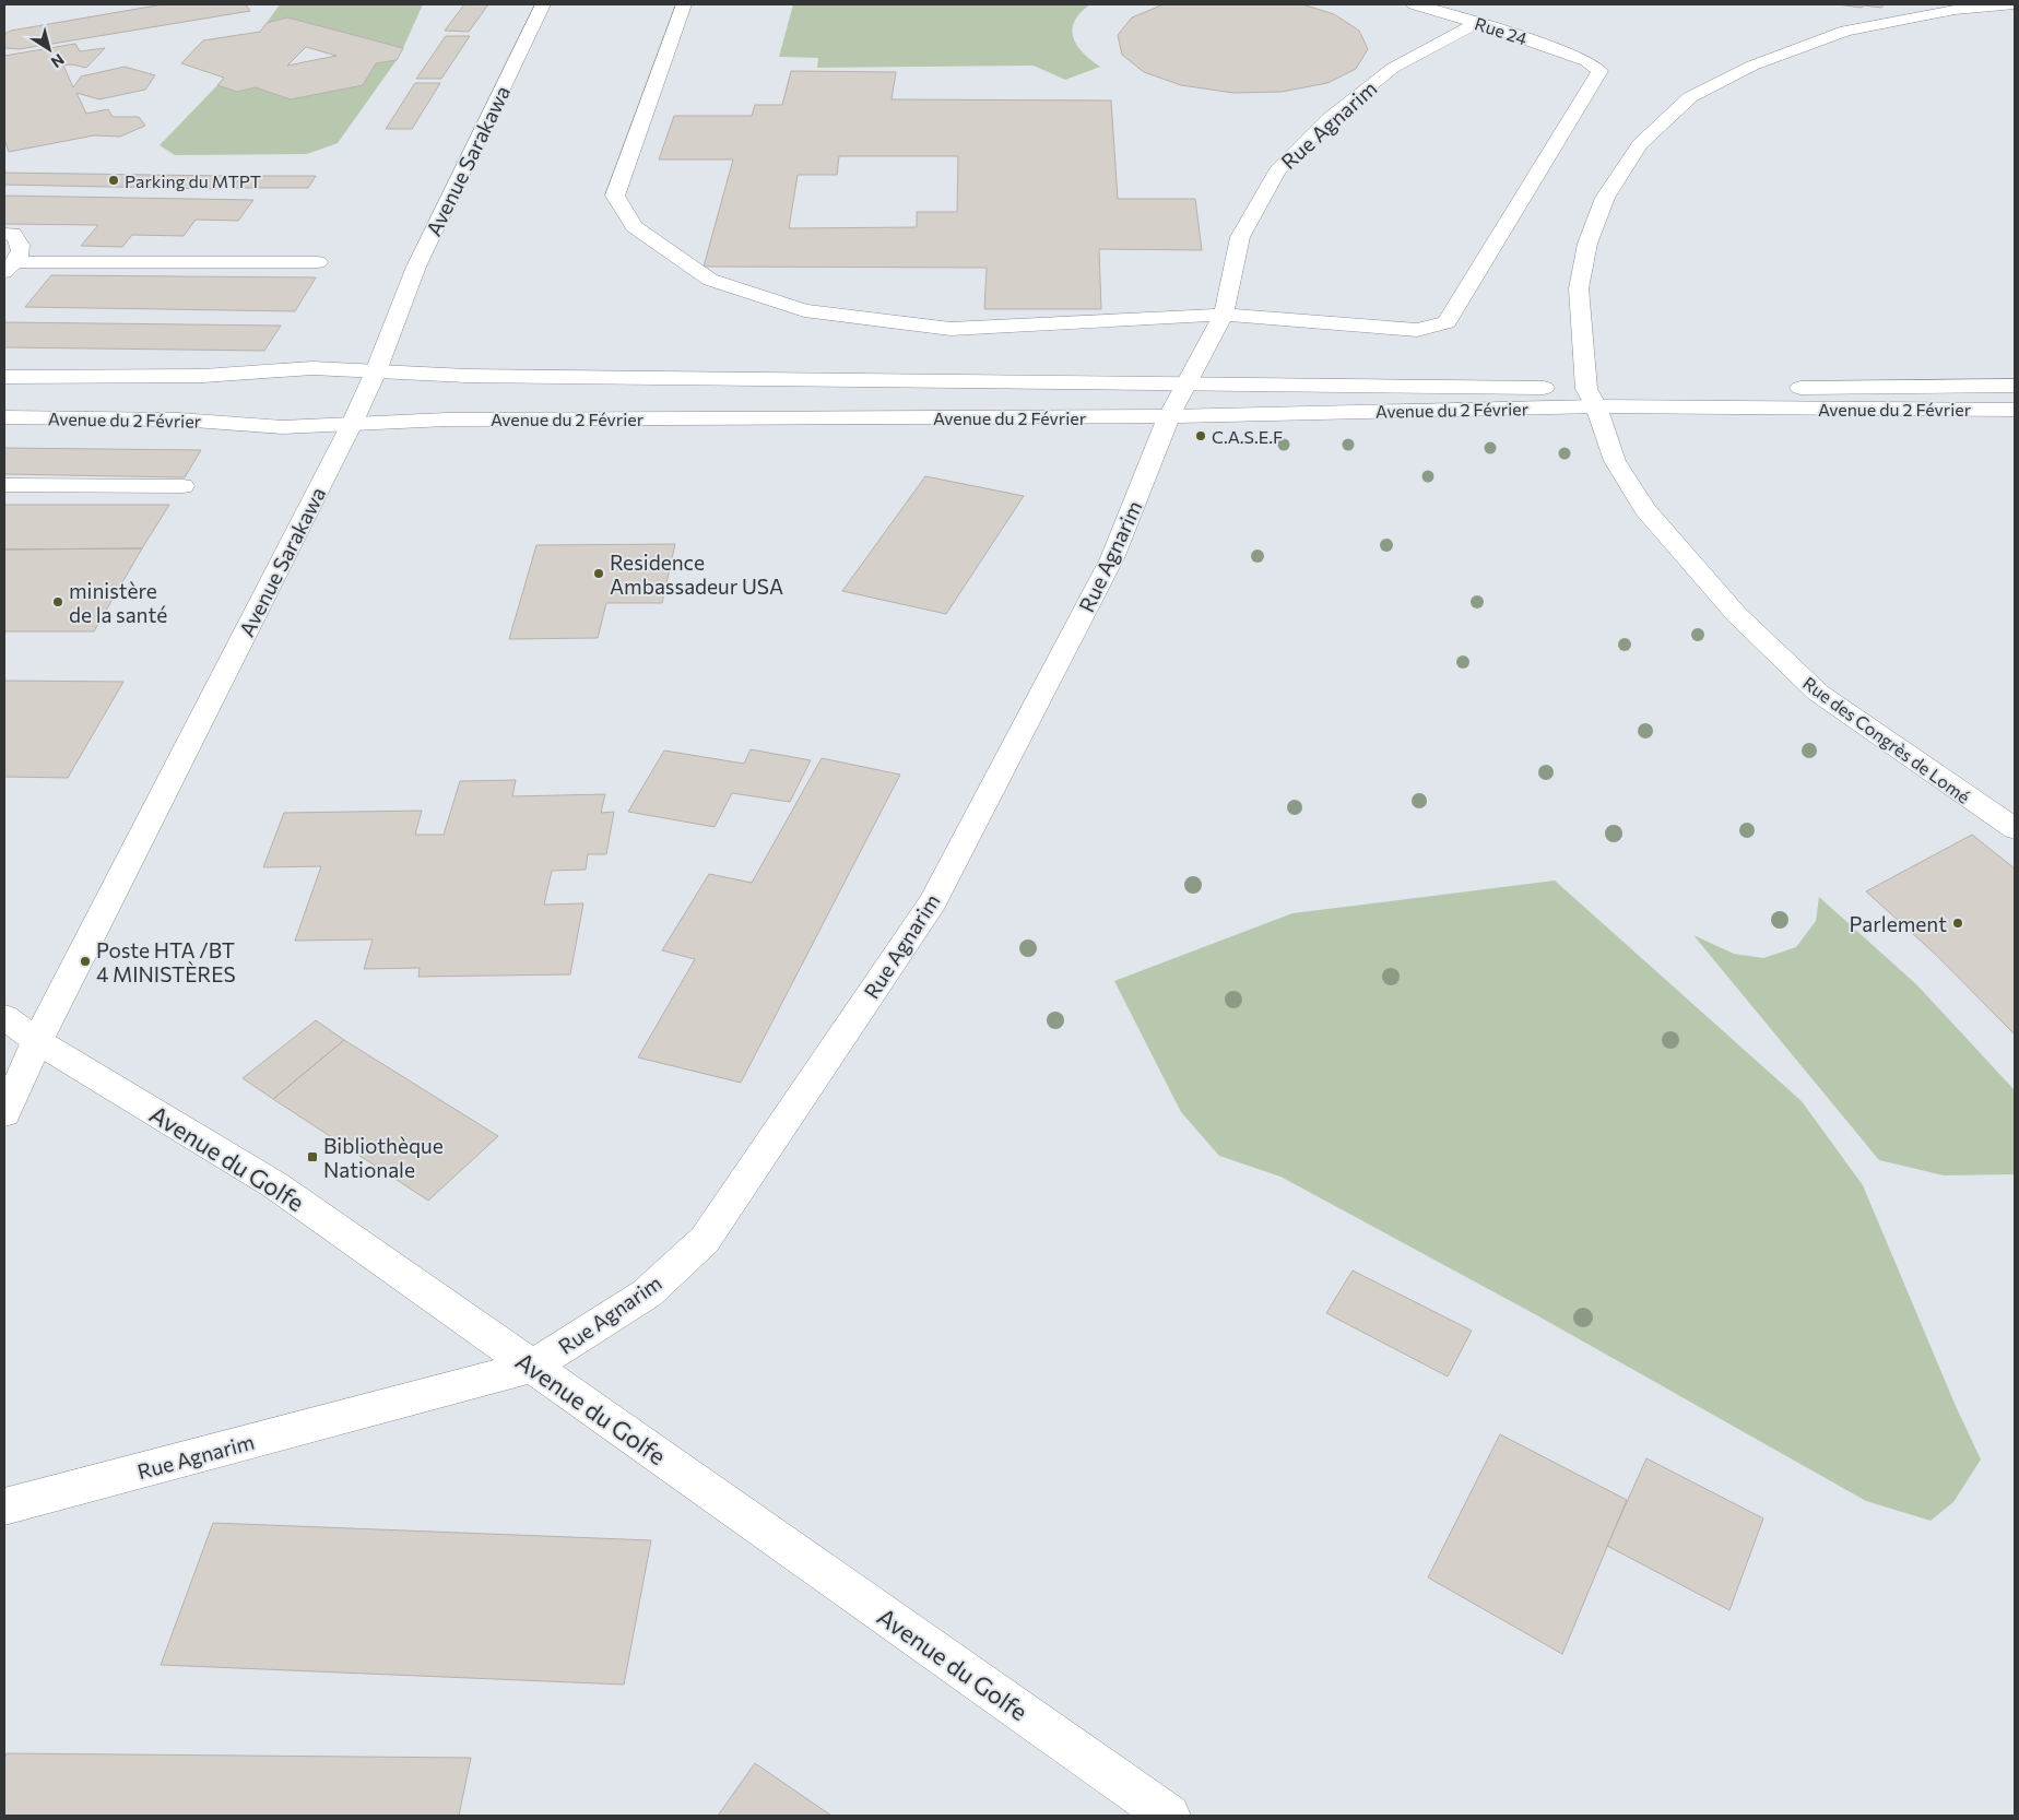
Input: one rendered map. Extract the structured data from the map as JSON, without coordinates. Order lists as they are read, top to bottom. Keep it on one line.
{"streets":{"street":["Rue 24","Rue Agnarim","Avenue Sarakawa","Avenue du 2 Février","Rue des Congrès de Lomé","Avenue du Golfe"]},"crossings":[["Rue 24","Rue Agnarim"],["Rue Agnarim","Avenue du 2 Février"],["Rue Agnarim","Avenue du Golfe"],["Avenue Sarakawa","Avenue du 2 Février"],["Avenue Sarakawa","Avenue du Golfe"],["Avenue du 2 Février","Rue des Congrès de Lomé"]],"places":{"other":["Parking du MTPT","C.A.S.E.F","Residence Ambassadeur USA","ministère de la santé","Parlement","Poste HTA /BT 4 MINISTÈRES"],"transit":["Bibliothèque Nationale"]},"north":"bottom right"}
